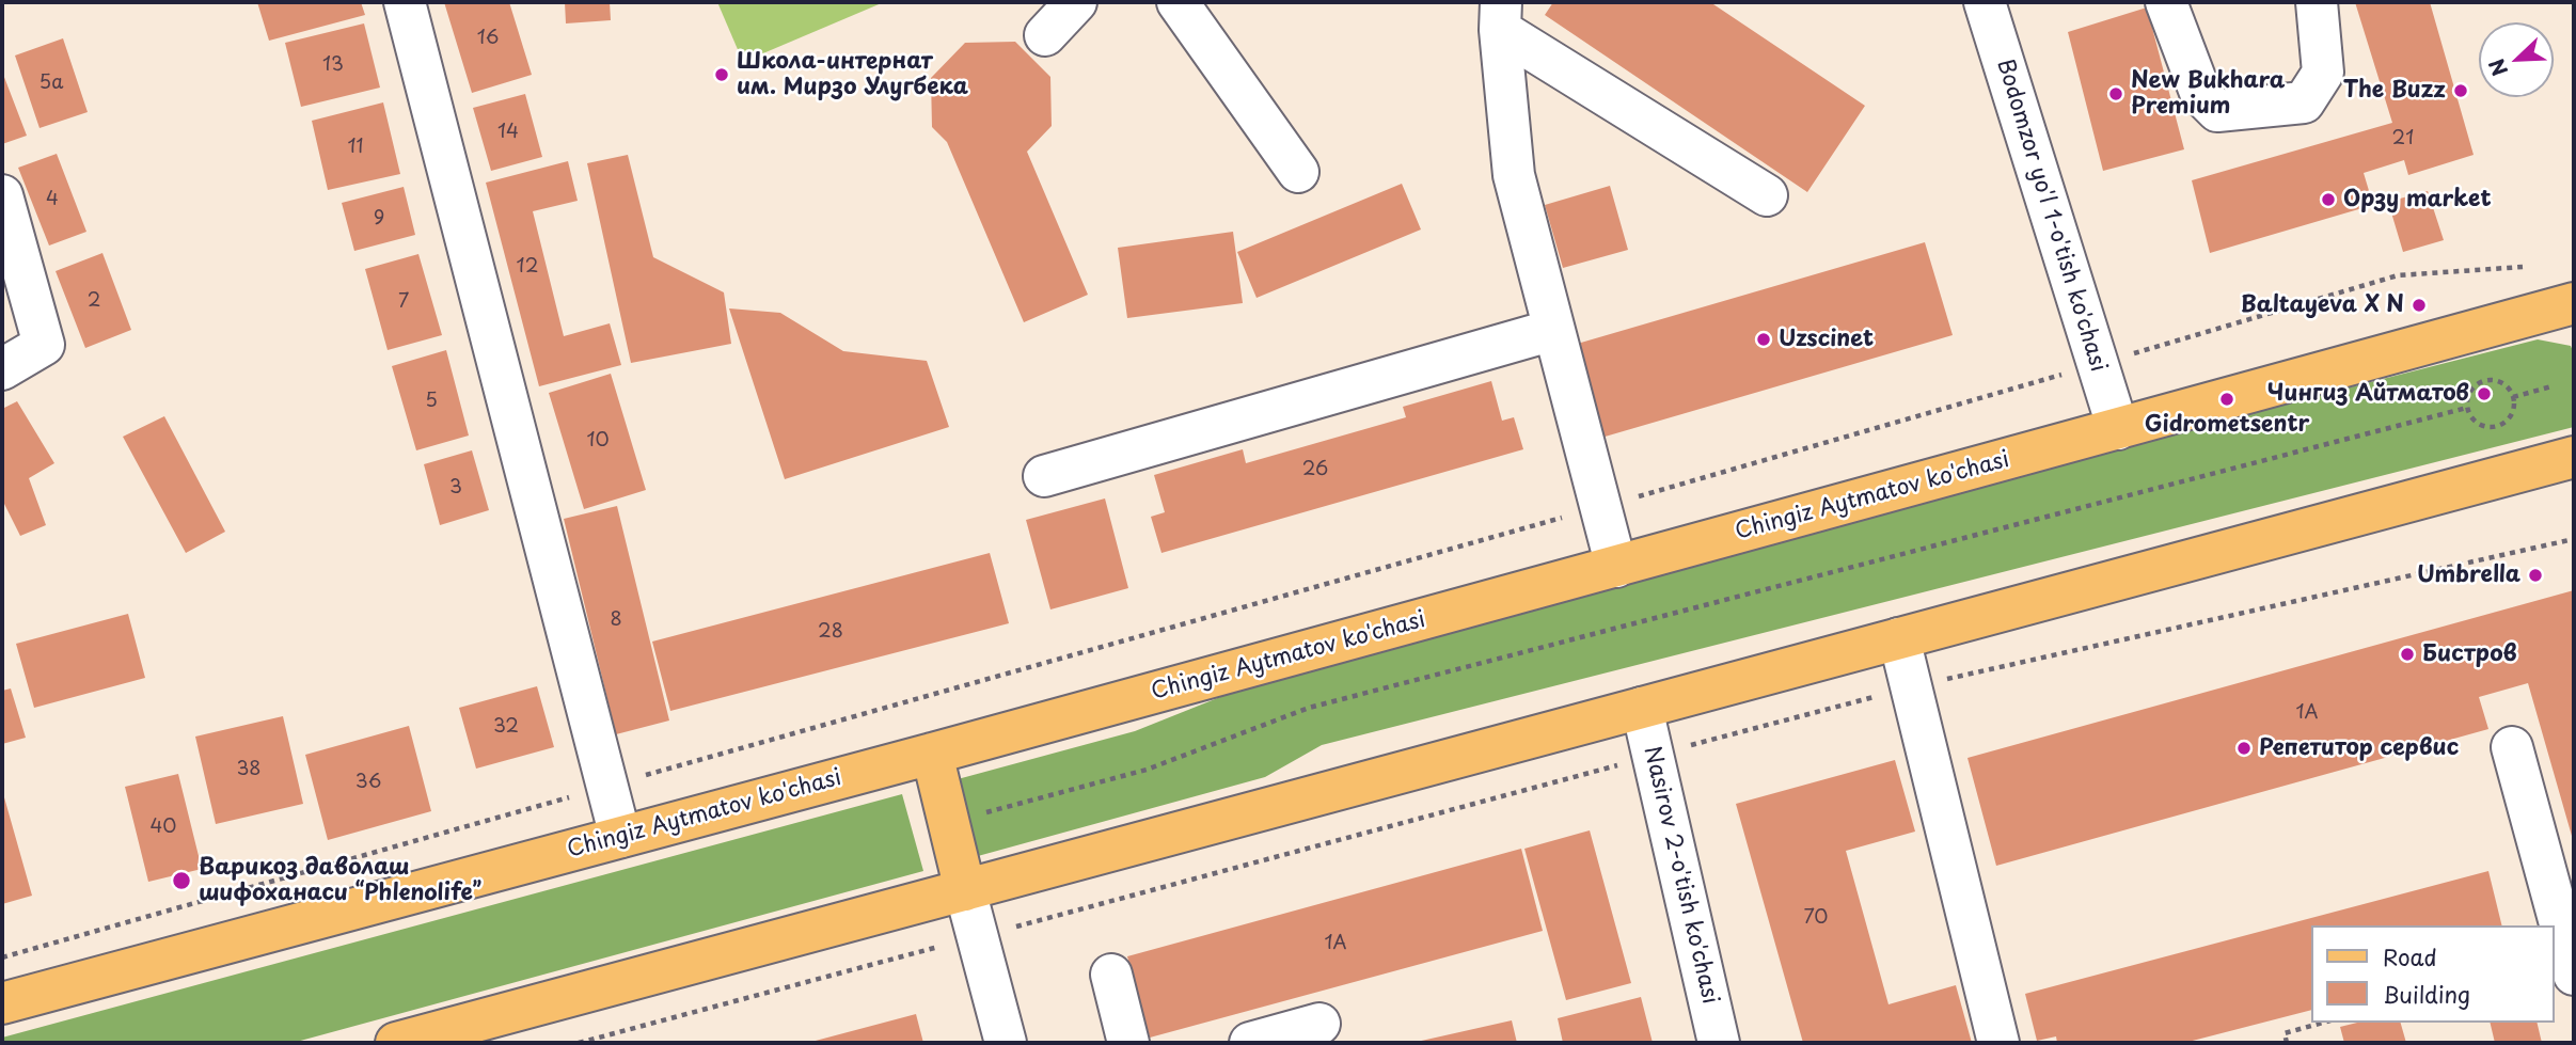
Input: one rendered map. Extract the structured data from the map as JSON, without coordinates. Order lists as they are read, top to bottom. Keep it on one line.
{"streets":{"main road":["Chingiz Aytmatov ko'chasi"],"street":["Bodomzor yo'l 1-o'tish ko'chasi","Nasirov 2-o'tish ko'chasi"]},"crossings":[["Bodomzor yo'l 1-o'tish ko'chasi","Chingiz Aytmatov ko'chasi"]],"places":["Школа-интернат им. Мирзо Улугбека","The Buzz","New Bukhara Premium","Орзу market","Baltayeva X N","Uzscinet","Чингиз Айтматов","Gidrometsentr","Umbrella","Бистров","Репетитор сервис","Варикоз даволаш шифоханаси “Phlenolife”"],"house_numbers":["16","13","5а","14","21","11","4","9","12","2","7","5","10","26","3","8","28","1A","32","38","36","40","70","1A"],"legend":["Road","Building"],"north":"bottom left"}
